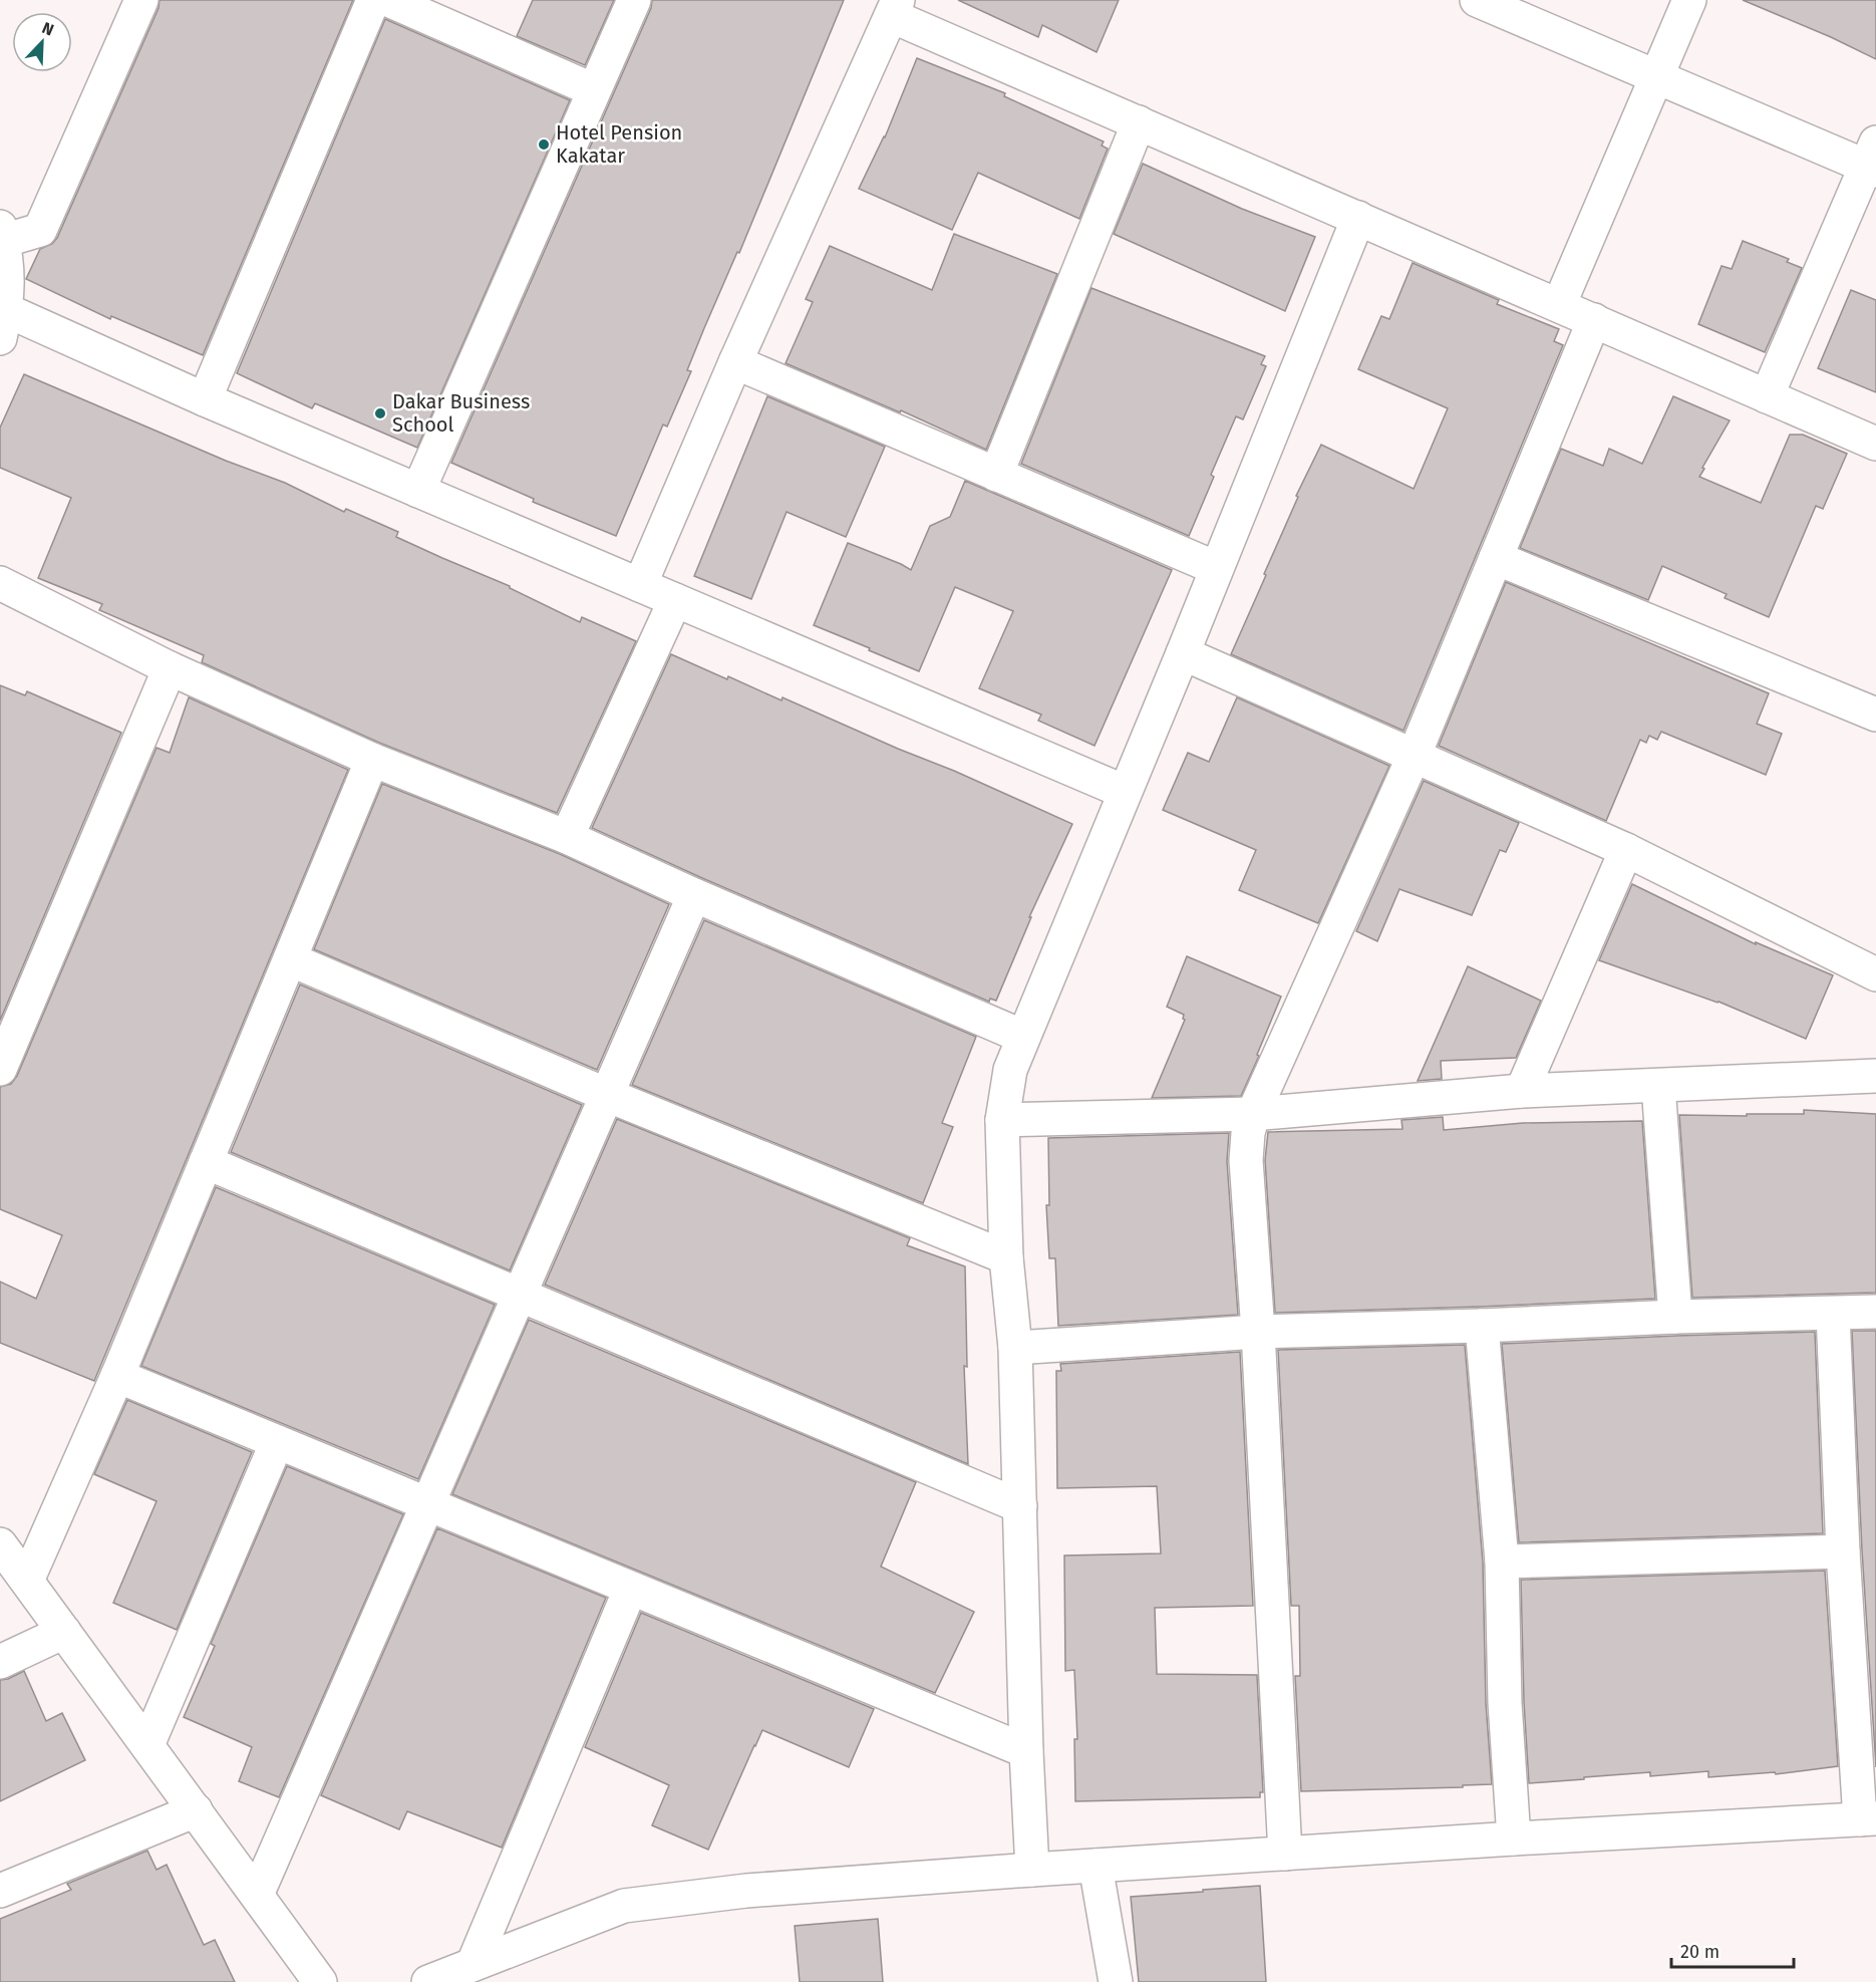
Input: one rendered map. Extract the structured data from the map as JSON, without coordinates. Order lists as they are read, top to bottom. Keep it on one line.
{"places":["Hotel Pension Kakatar","Dakar Business School"],"scale_bar":"20 m","north":"top right"}
